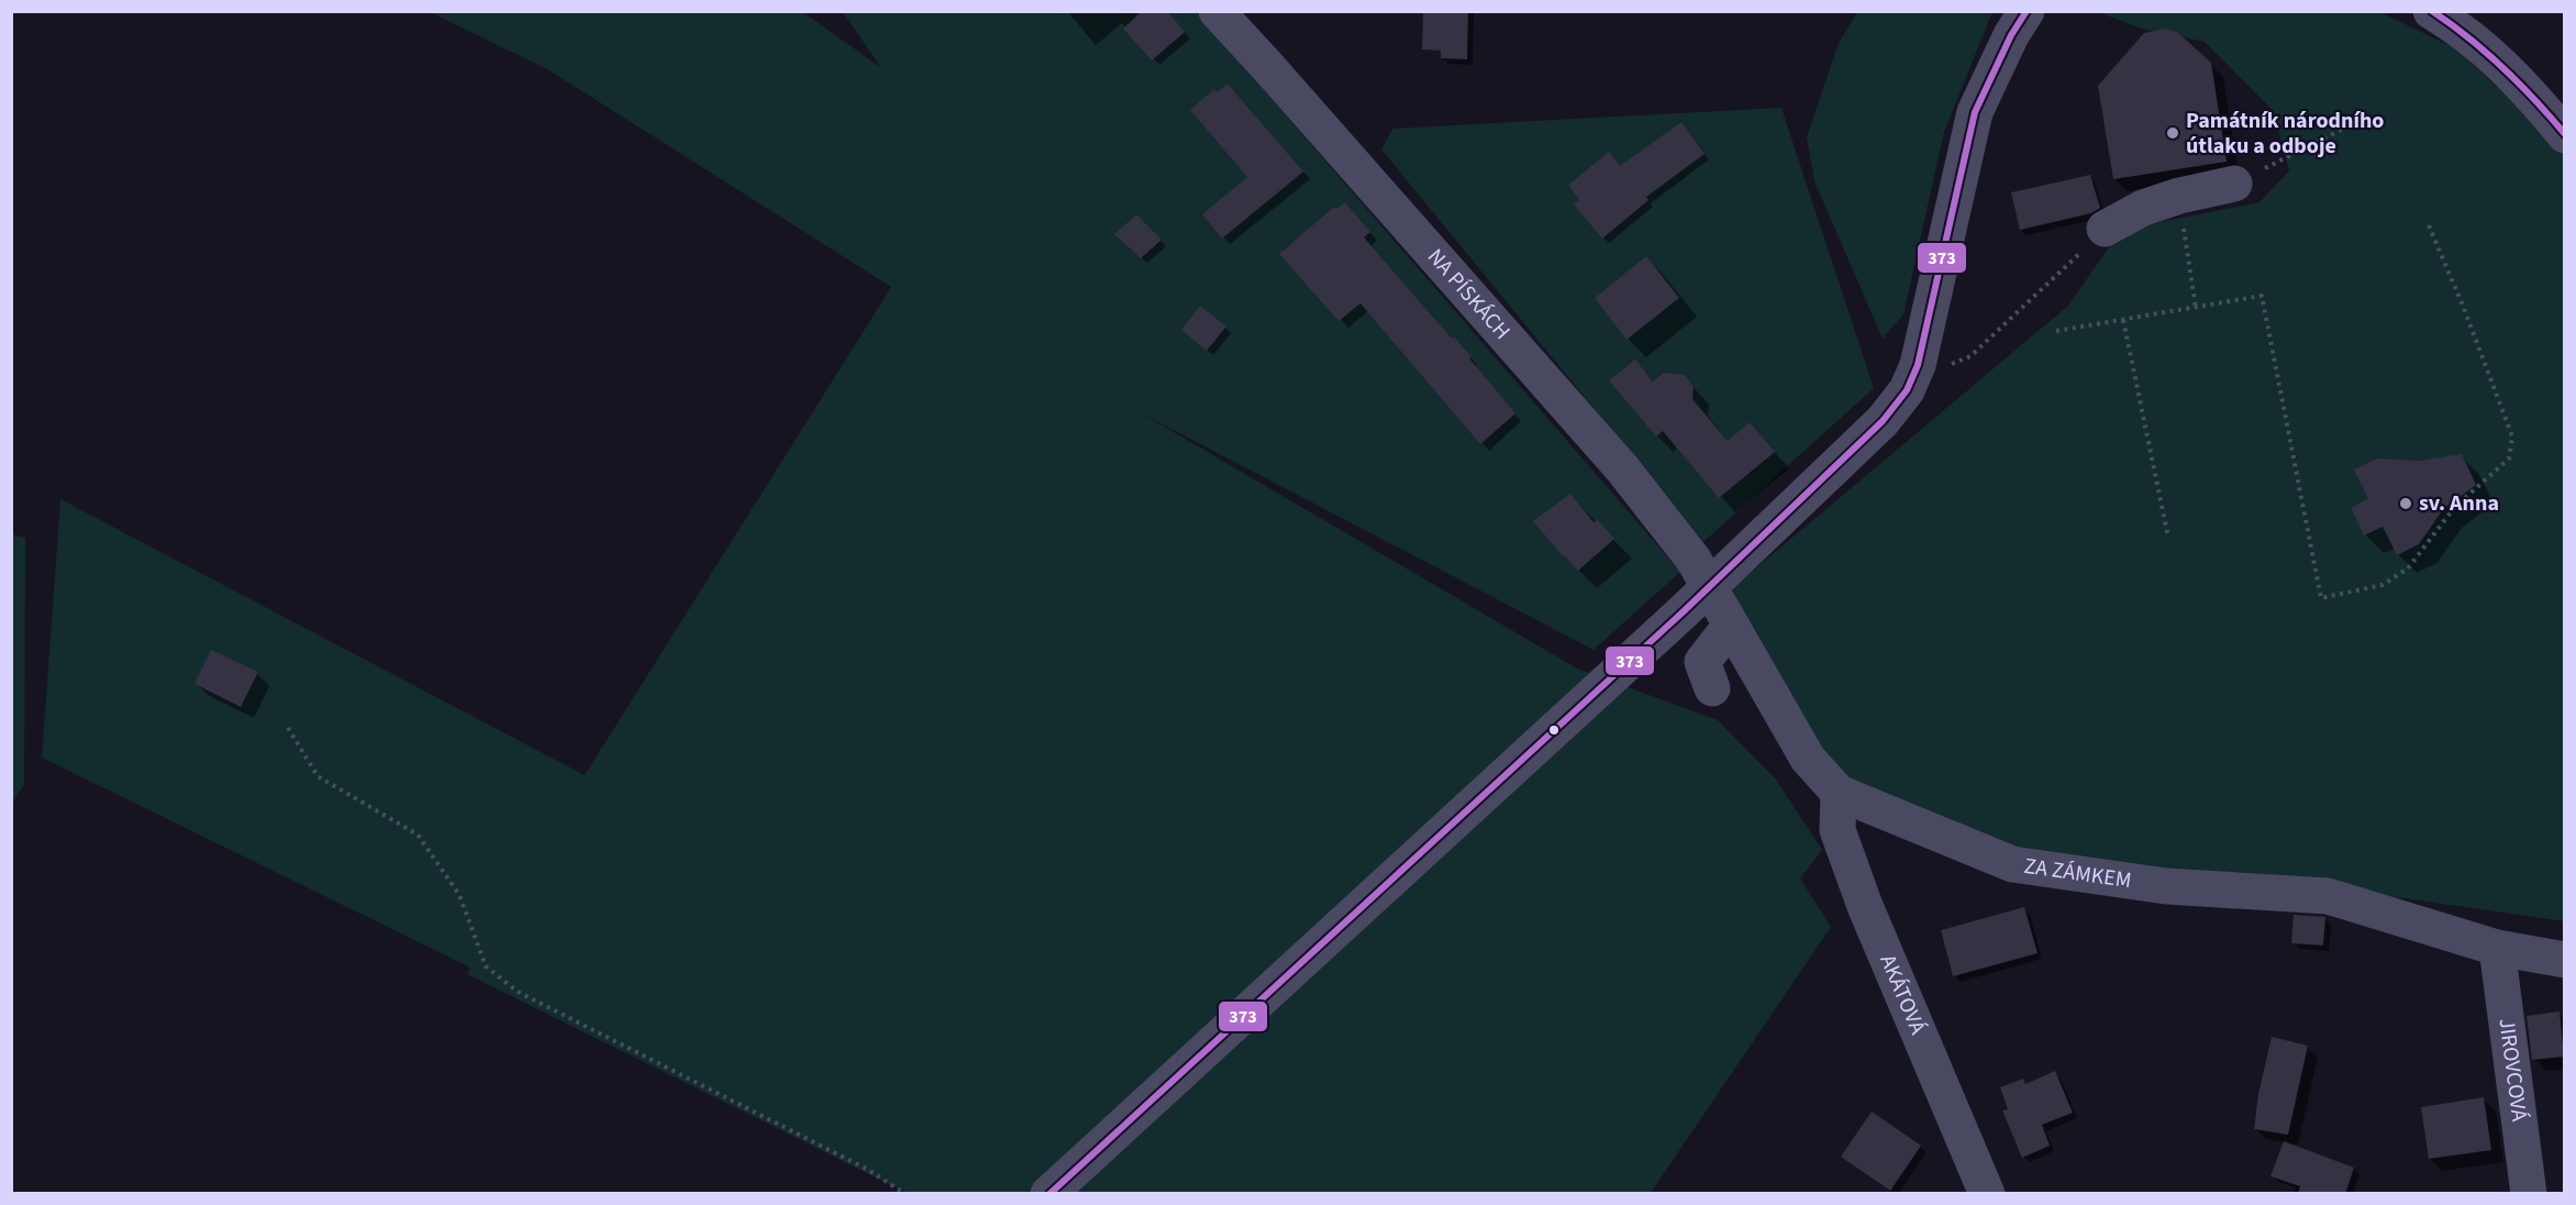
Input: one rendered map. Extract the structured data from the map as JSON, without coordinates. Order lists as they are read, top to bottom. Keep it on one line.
{"streets":{"street":["NA PÍSKÁCH","ZA ZÁMKEM","AKÁTOVÁ","JIROVCOVÁ"]},"crossings":[["NA PÍSKÁCH","ZA ZÁMKEM"],["ZA ZÁMKEM","AKÁTOVÁ"],["ZA ZÁMKEM","JIROVCOVÁ"]],"places":["Památník národního útlaku a odboje","sv. Anna"],"lines":["transit line 373"]}
